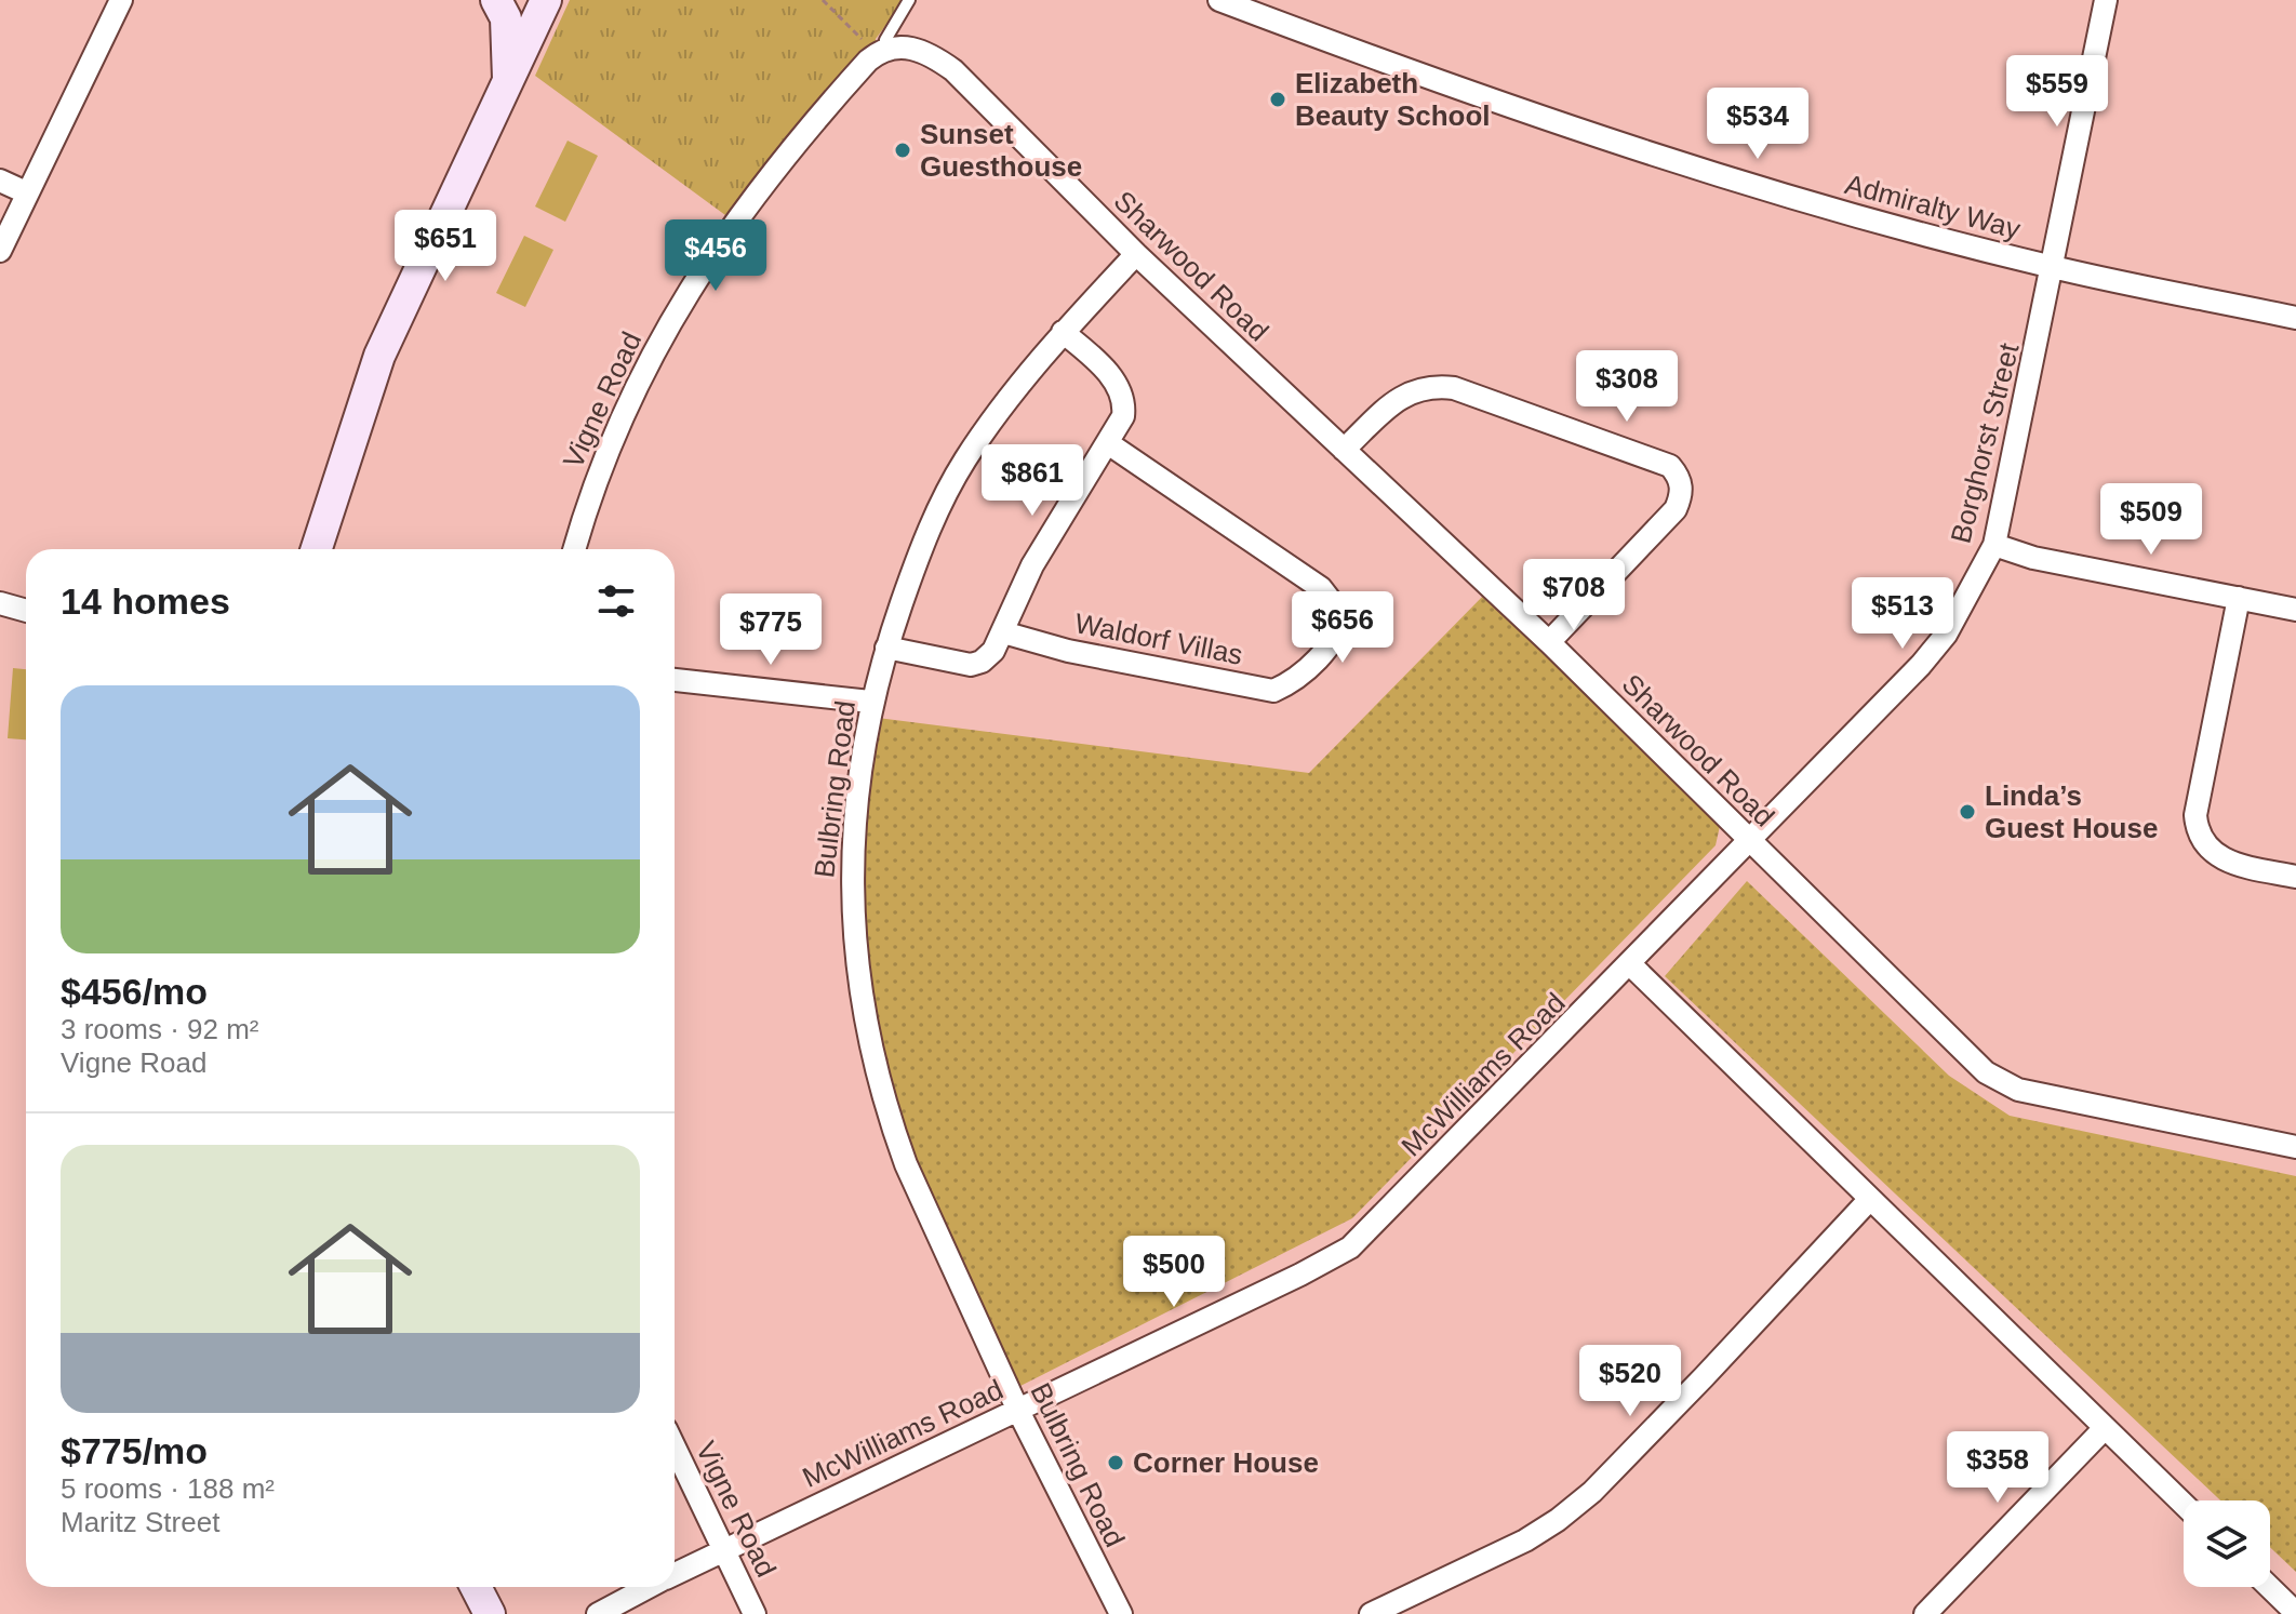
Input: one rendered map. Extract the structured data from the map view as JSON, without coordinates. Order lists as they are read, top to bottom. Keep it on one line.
{"streets":{"street":["Admiralty Way","Sharwood Road","Vigne Road","Borghorst Street","Waldorf Villas","Bulbring Road","McWilliams Road"]},"crossings":[["Admiralty Way","Borghorst Street"],["Sharwood Road","Vigne Road"],["Sharwood Road","Borghorst Street"],["Sharwood Road","Bulbring Road"],["Vigne Road","McWilliams Road"],["Borghorst Street","McWilliams Road"],["Bulbring Road","McWilliams Road"]],"places":["Elizabeth Beauty School","Sunset Guesthouse","Linda’s Guest House","Corner House"],"page":{"price":["$559","$534","$651","$456","$308","$861","$509","$708","$513","$656","$775","$500","$520","$358"],"heading":"14 homes","list":[{"name":"$456/mo","note":"3 rooms · 92 m² · Vigne Road"},{"name":"$775/mo","note":"5 rooms · 188 m² · Maritz Street"}]}}
